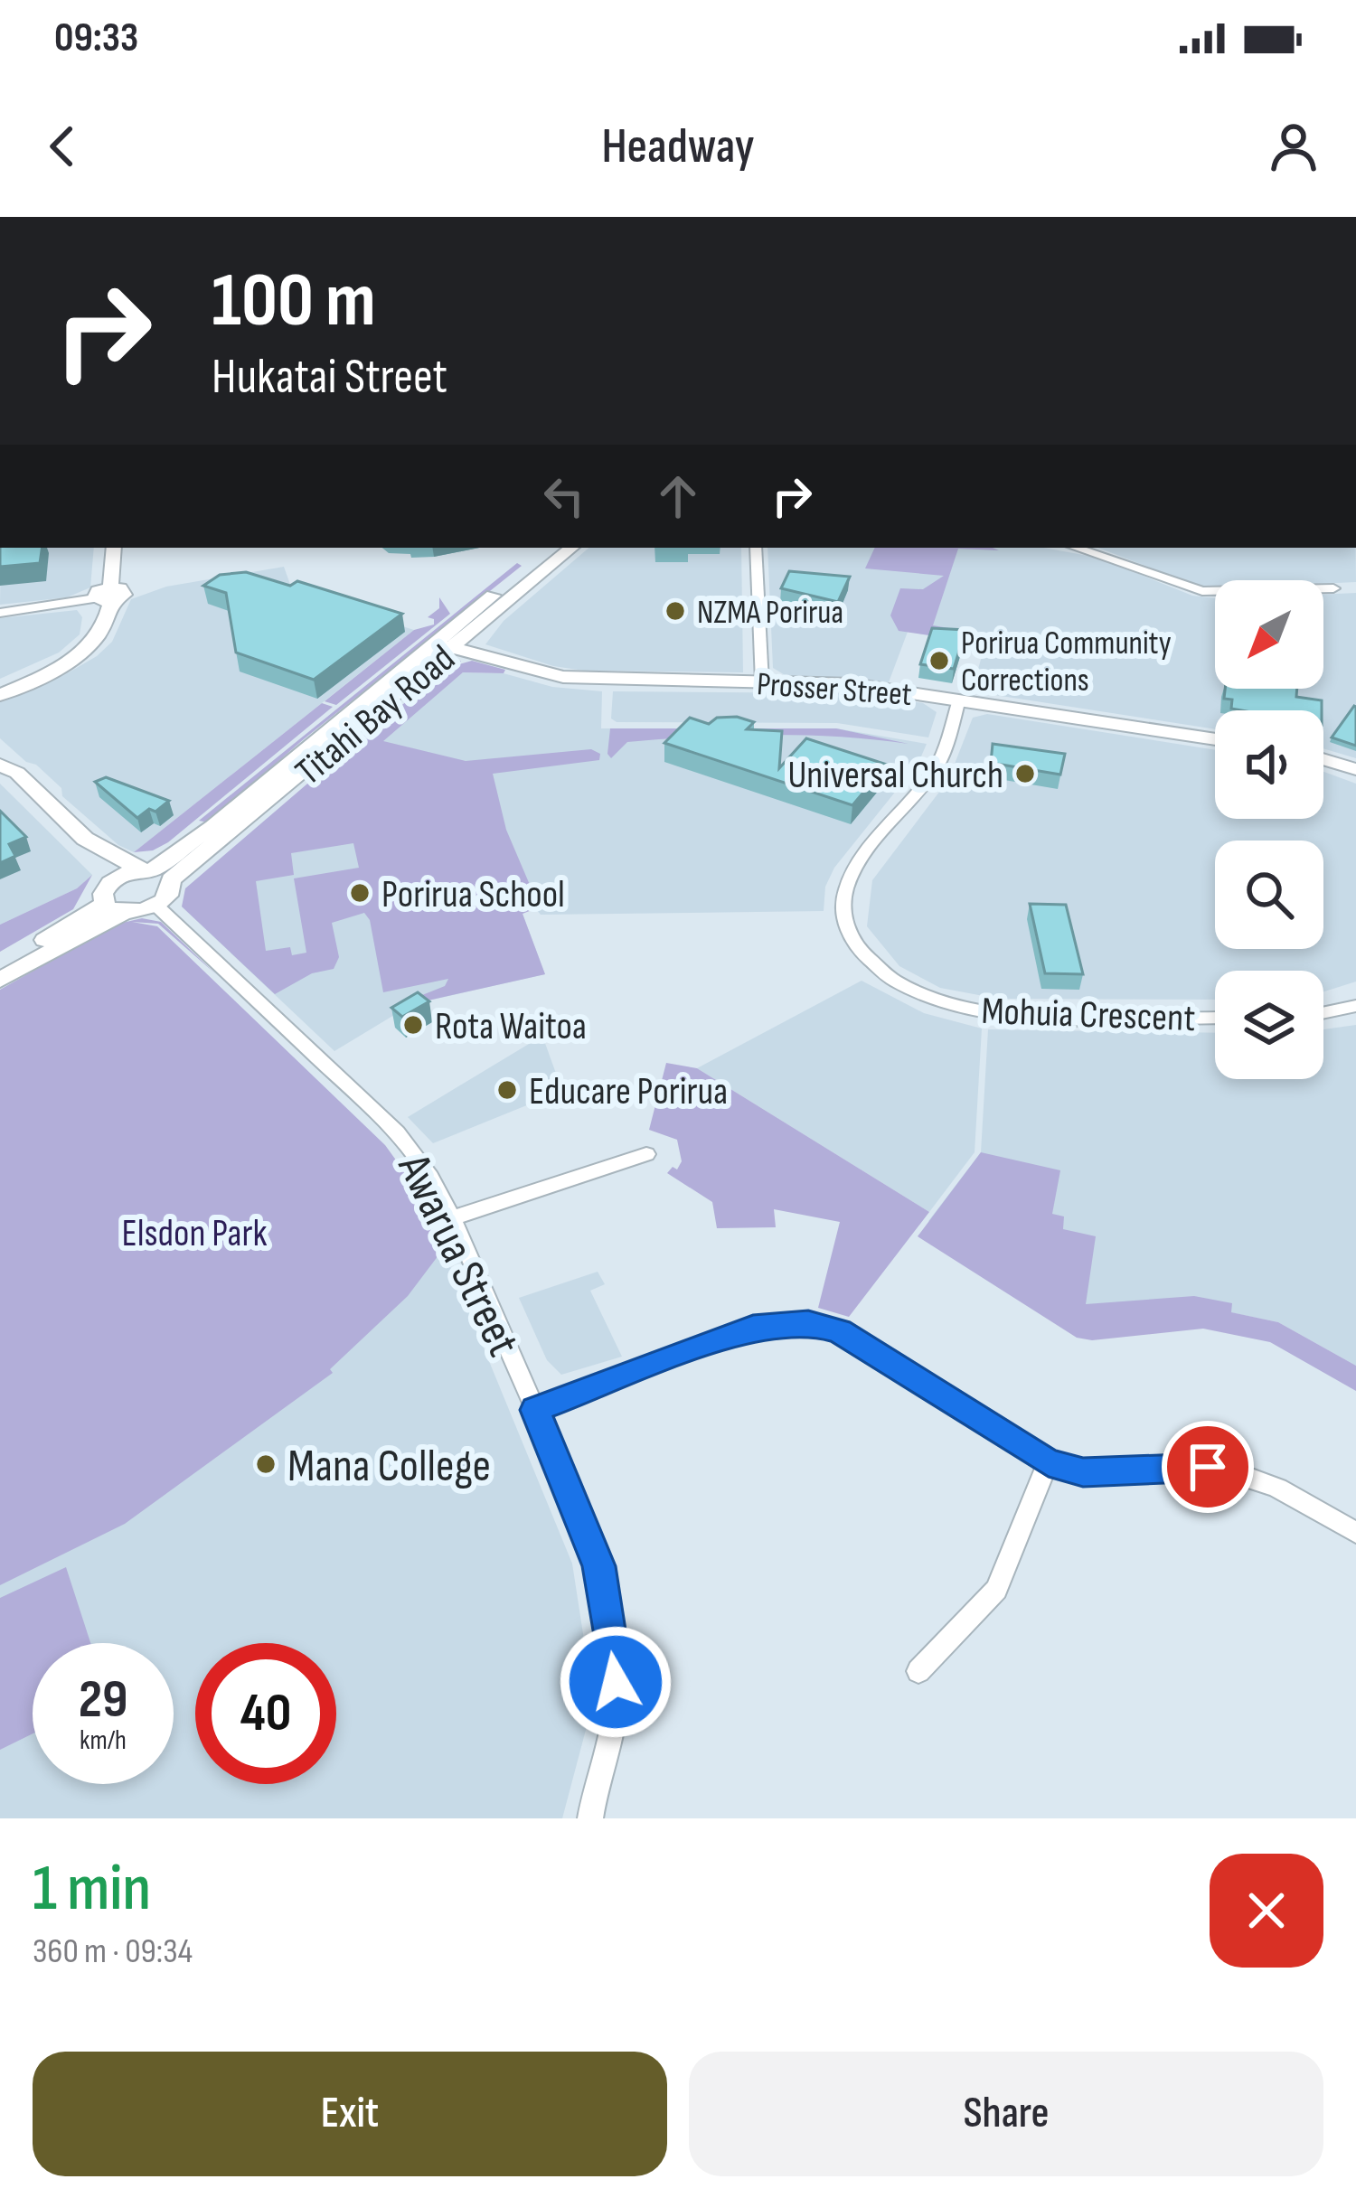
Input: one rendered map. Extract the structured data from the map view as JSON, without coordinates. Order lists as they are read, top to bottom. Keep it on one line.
{"streets":{"main road":["Prosser Street","Titahi Bay Road"],"street":["Mohuia Crescent","Awarua Street"]},"crossings":[["Prosser Street","Titahi Bay Road"],["Prosser Street","Mohuia Crescent"]],"parks":["Elsdon Park"],"places":["NZMA Porirua","Porirua Community Corrections","Universal Church","Porirua School","Rota Waitoa","Educare Porirua","Mana College"],"north":"bottom left","page":{"status":"09:33","header":"Headway","turn":["100 m","Hukatai Street"],"speed":"29 km/h","limit":"40","heading":["1 min","360 m · 09:34"],"buttons":["Exit","Share"]}}
